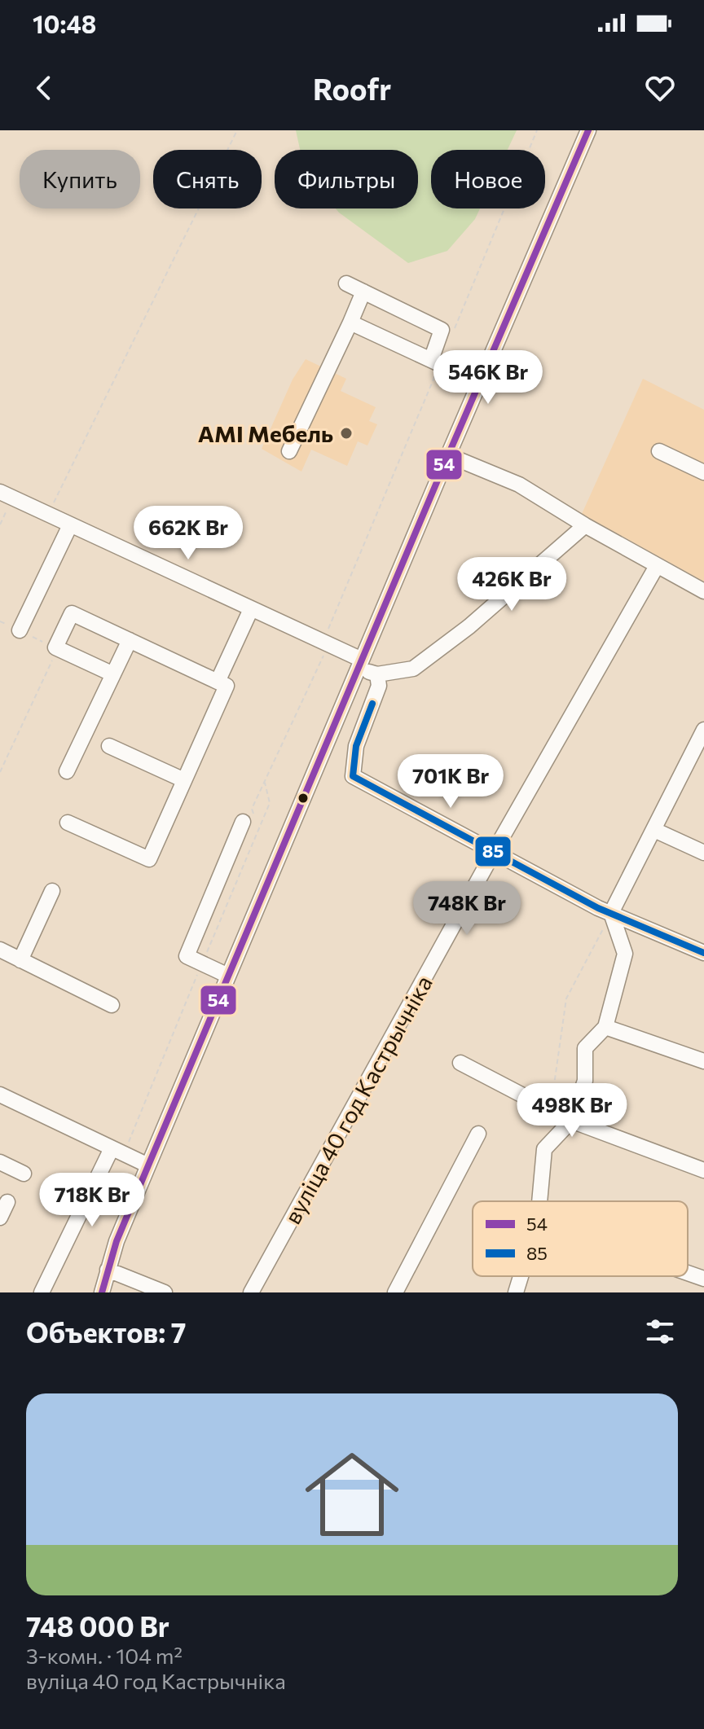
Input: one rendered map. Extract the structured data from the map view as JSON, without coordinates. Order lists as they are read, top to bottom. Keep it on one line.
{"streets":{"street":["вуліца 40 год Кастрычніка"]},"places":["AMI Мебель"],"lines":["transit line 54","transit line 85"],"legend":["54","85"],"page":{"status":"10:48","header":"Roofr","chip":["Купить","Снять","Фильтры","Новое"],"price":["546K Br","662K Br","426K Br","701K Br","748K Br","498K Br","718K Br"],"heading":"Объектов: 7","list":[{"name":"748 000 Br","note":"3-комн. · 104 m² · вуліца 40 год Кастрычніка"}]}}
